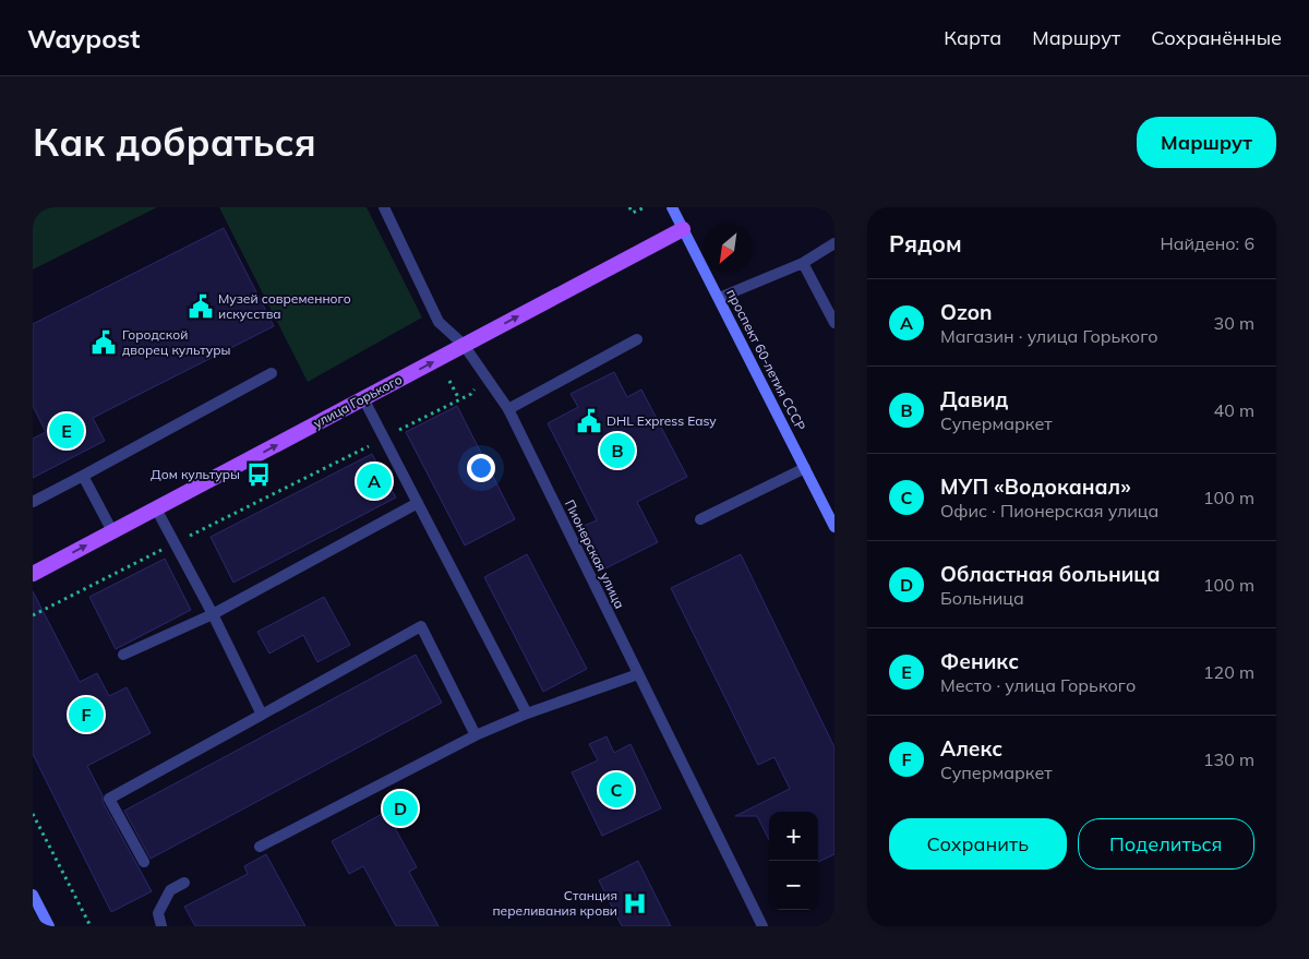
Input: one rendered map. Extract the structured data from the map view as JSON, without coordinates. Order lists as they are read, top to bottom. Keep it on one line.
{"streets":{"main road":["проспект 60-летия СССР","улица Горького"],"street":["Пионерская улица"]},"crossings":[["проспект 60-летия СССР","улица Горького"],["улица Горького","Пионерская улица"]],"one_way":["улица Горького"],"places":{"public building":["Музей современного искусства","Городской дворец культуры","DHL Express Easy"],"bus stop":["Дом культуры"],"hospital":["Станция переливания крови"]},"north":"bottom left","page":{"header":"Waypost","nav":["Карта","Маршрут","Сохранённые"],"buttons":["Маршрут",["Сохранить","Поделиться"]],"title":"Как добраться","heading":["Рядом","Найдено: 6"],"list":[{"mark":"A","name":"Ozon","note":"Магазин · улица Горького","value":"30 m"},{"mark":"B","name":"Давид","note":"Супермаркет","value":"40 m"},{"mark":"C","name":"МУП «Водоканал»","note":"Офис · Пионерская улица","value":"100 m"},{"mark":"D","name":"Областная больница","note":"Больница","value":"100 m"},{"mark":"E","name":"Феникс","note":"Место · улица Горького","value":"120 m"},{"mark":"F","name":"Алекс","note":"Супермаркет","value":"130 m"}],"pins":["E","B","A","F","C","D"],"map_buttons":["+","−"]}}
